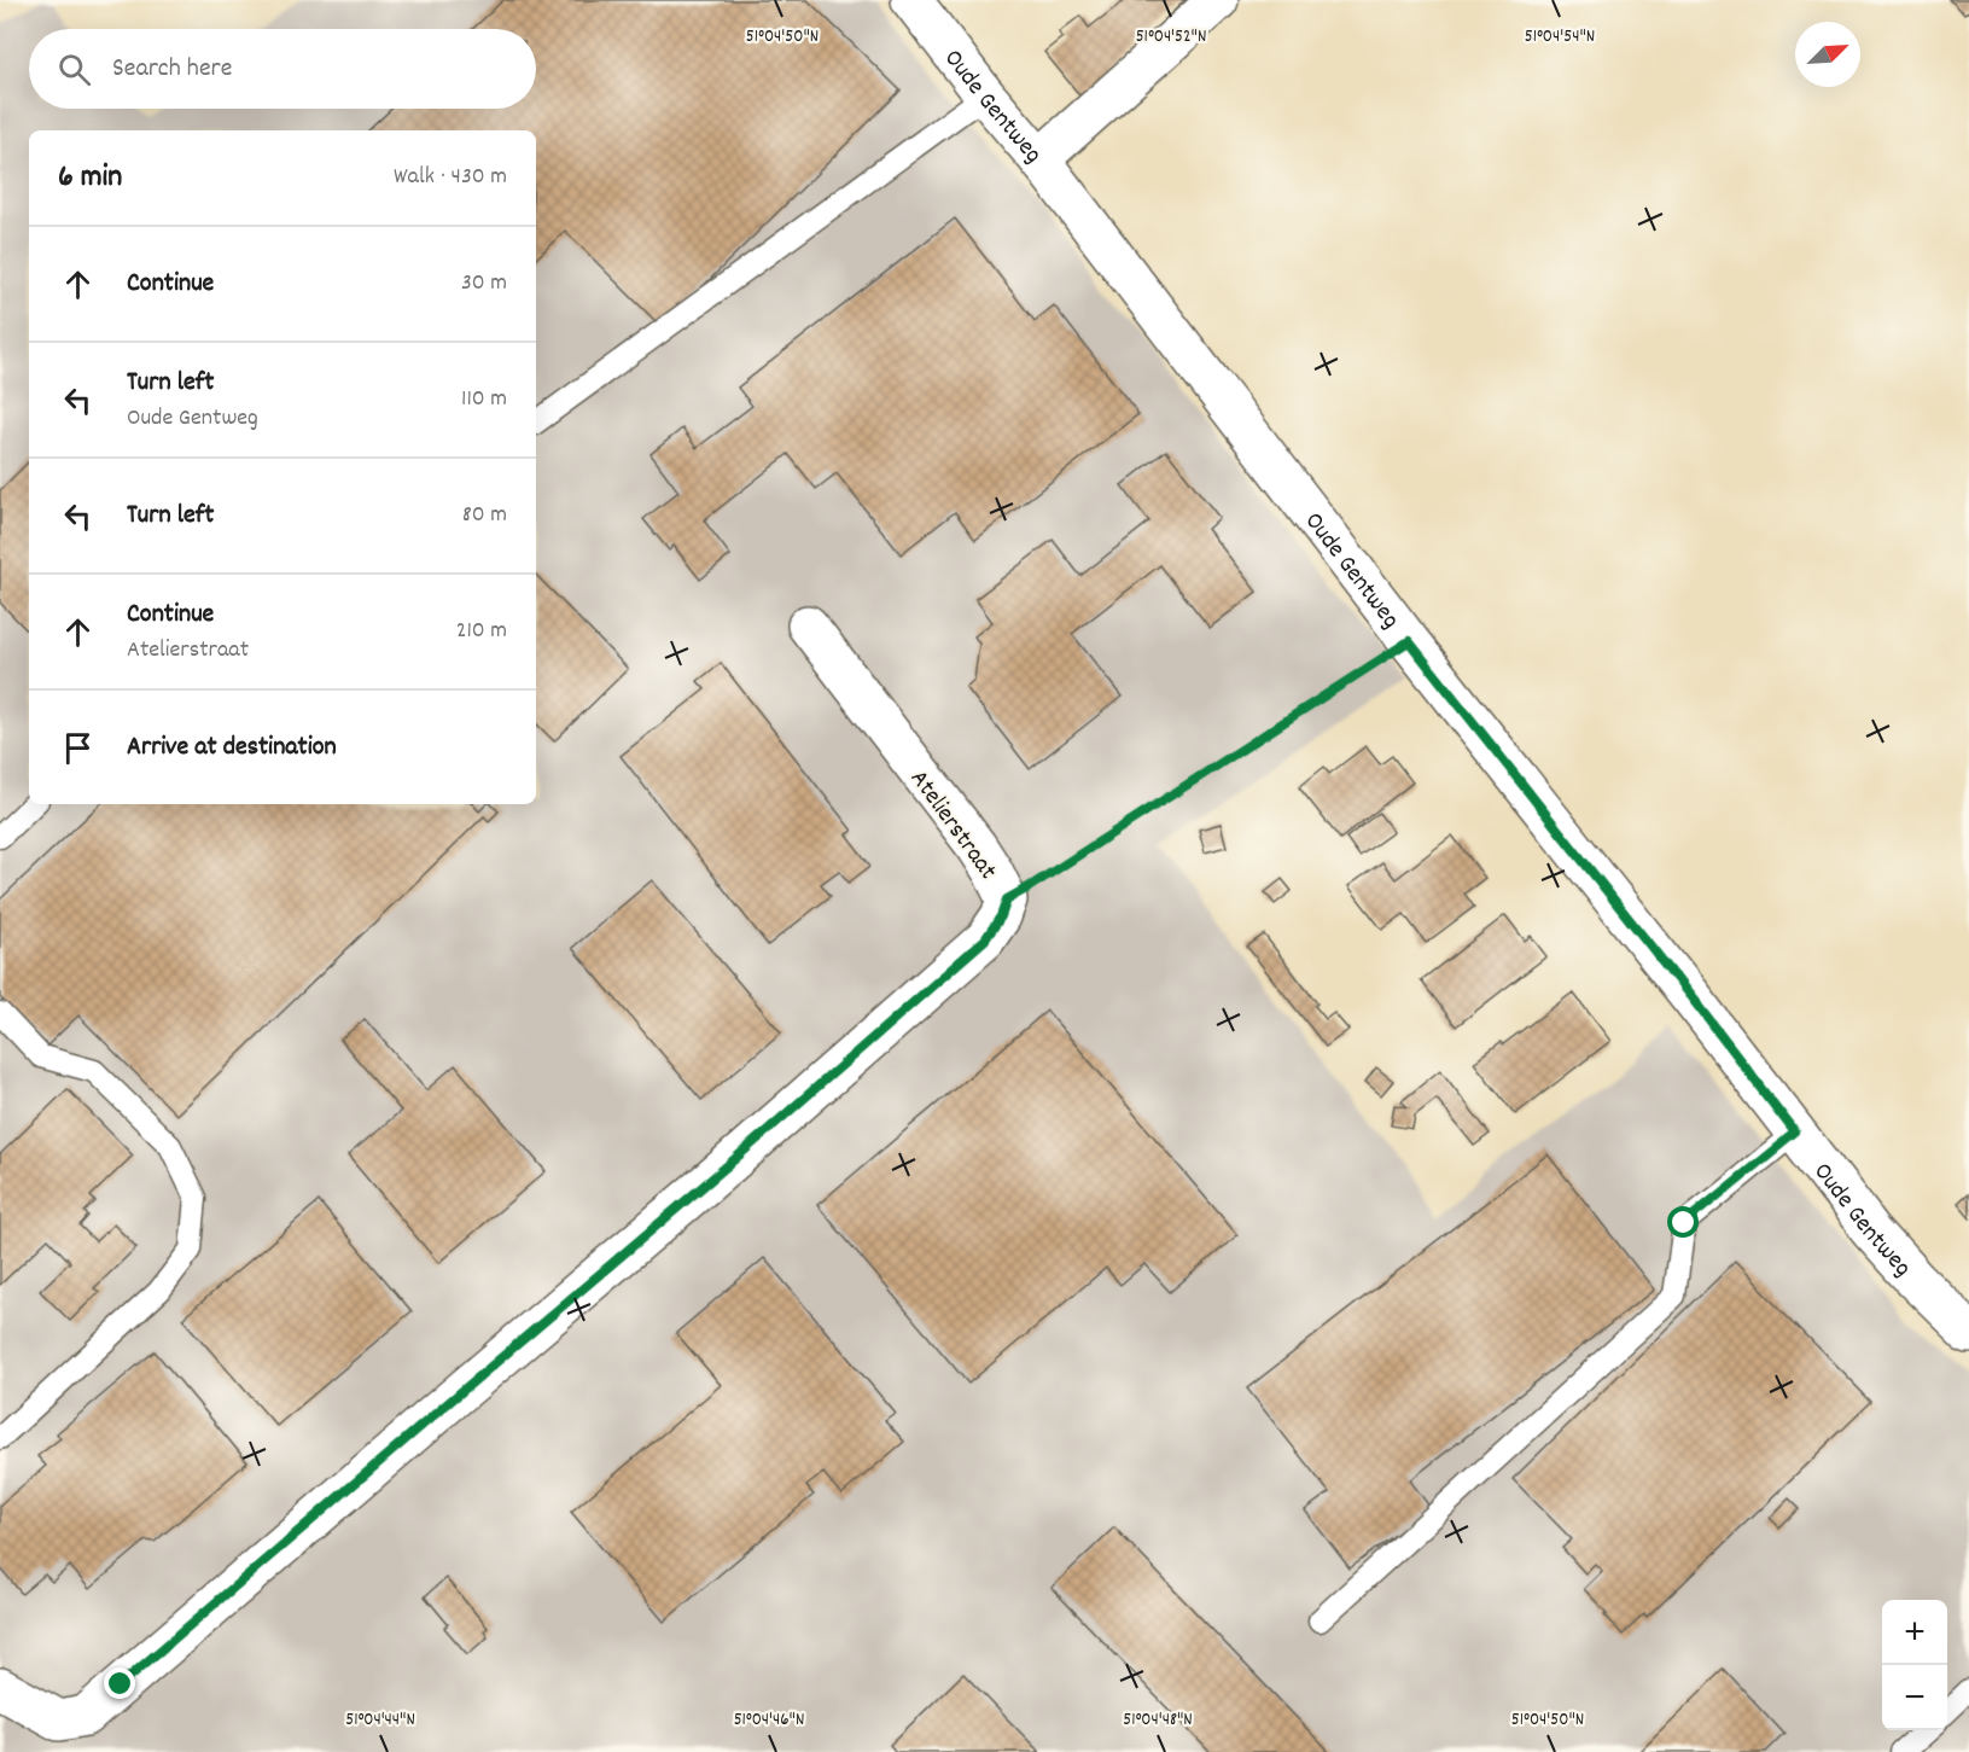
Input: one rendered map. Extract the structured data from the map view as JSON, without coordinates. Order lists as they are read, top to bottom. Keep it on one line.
{"streets":{"street":["Oude Gentweg","Atelierstraat"]},"north":"top right","page":{"search":"Search here","heading":["6 min","Walk · 430 m"],"list":[["Continue","30 m"],["Turn left","Oude Gentweg","110 m"],["Turn left","80 m"],["Continue","Atelierstraat","210 m"],"Arrive at destination"],"map_buttons":["+","−"]},"coordinates":["51°04'50\"N","51°04'54\"N","51°04'52\"N","51°04'44\"N","51°04'46\"N","51°04'48\"N"]}
